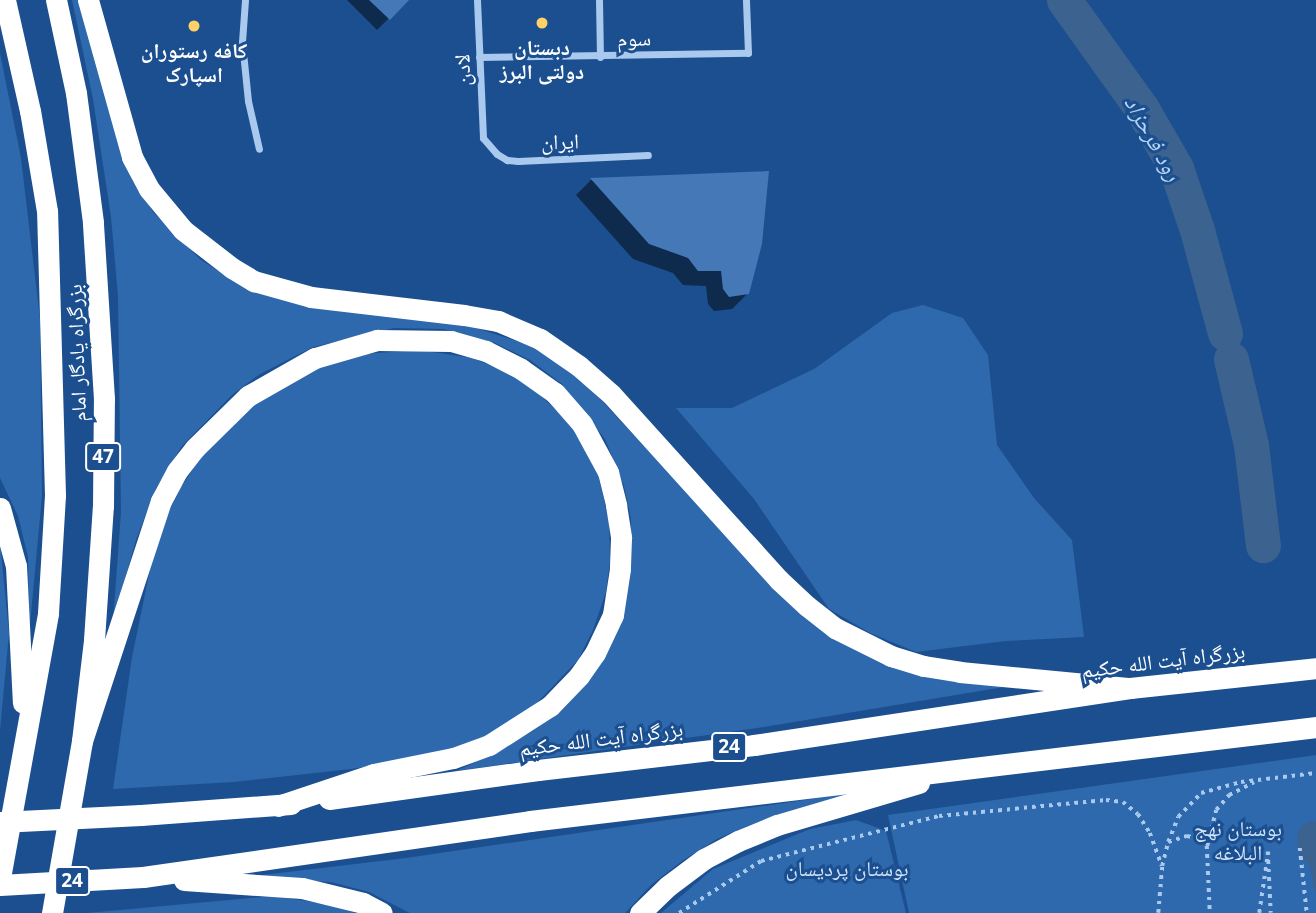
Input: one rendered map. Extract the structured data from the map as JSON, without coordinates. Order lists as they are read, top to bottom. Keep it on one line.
{"streets":{"highway":["بزرگراه یادگار امام","47","بزرگراه آیت الله حکیم","24"],"street":["سوم","لادن","ایران"]},"crossings":[["سوم","لادن"],["لادن","ایران"]],"water":["رود فرحزاد"],"parks":["بوستان نهج البلاغه","بوستان پردیسان"],"places":["دبستان دولتی البرز","کافه رستوران اسپارک"]}
